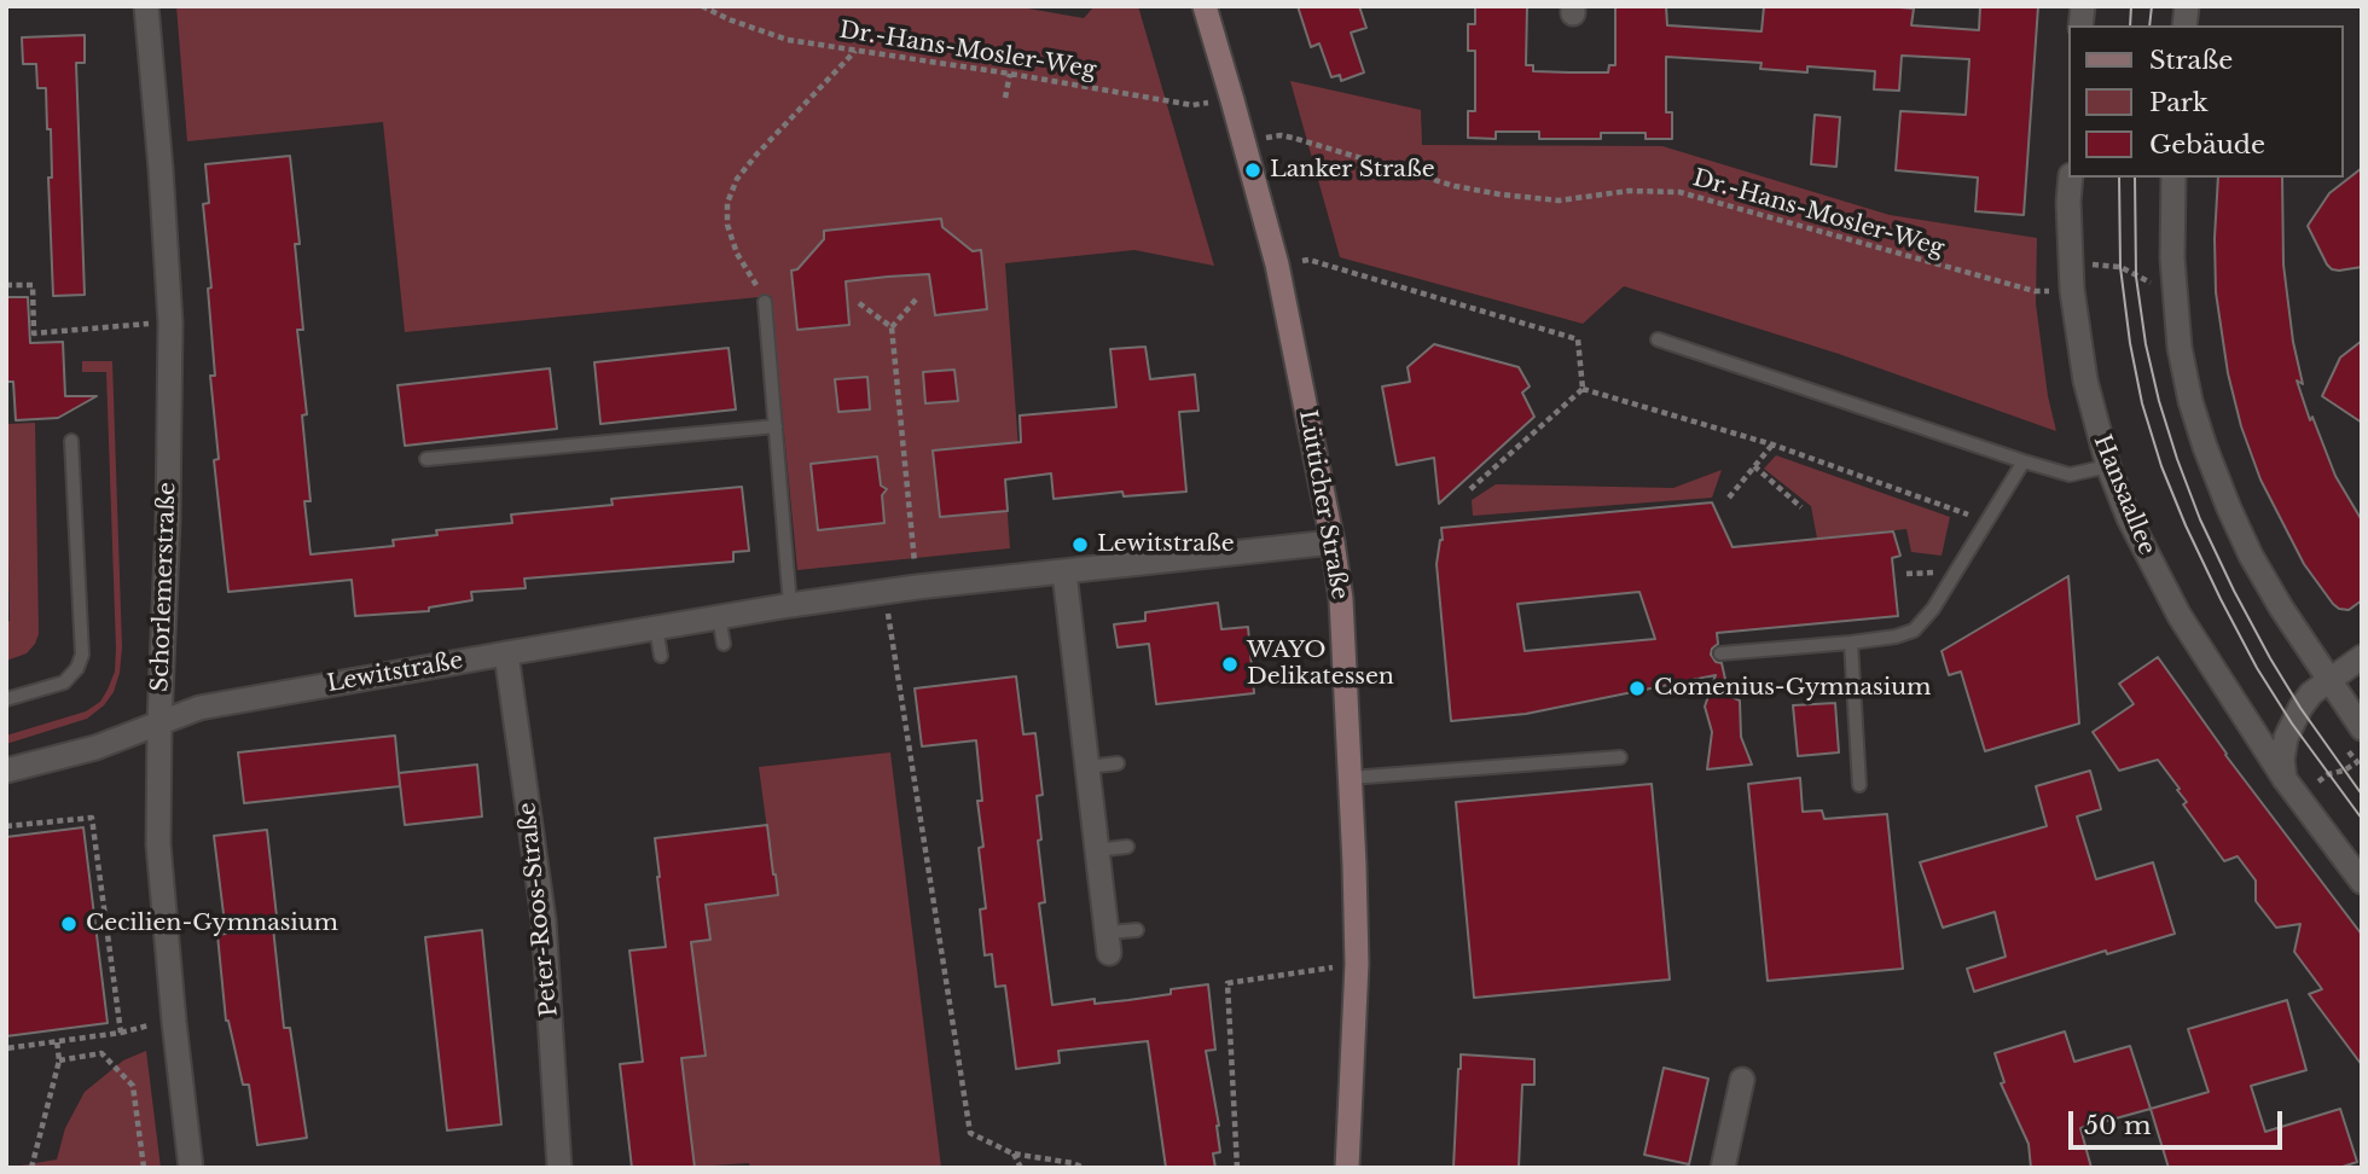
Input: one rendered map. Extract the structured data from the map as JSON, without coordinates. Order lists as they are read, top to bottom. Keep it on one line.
{"streets":{"main road":["Lütticher Straße"],"street":["Hansaallee","Schorlemerstraße","Lewitstraße","Peter-Roos-Straße"],"path":["Dr.-Hans-Mosler-Weg"]},"crossings":[["Dr.-Hans-Mosler-Weg","Hansaallee"],["Dr.-Hans-Mosler-Weg","Lütticher Straße"],["Lütticher Straße","Lewitstraße"],["Schorlemerstraße","Lewitstraße"],["Lewitstraße","Peter-Roos-Straße"]],"places":["Lanker Straße","Lewitstraße","WAYO Delikatessen","Comenius-Gymnasium","Cecilien-Gymnasium"],"legend":["Straße","Park","Gebäude"],"scale_bar":"50 m"}
